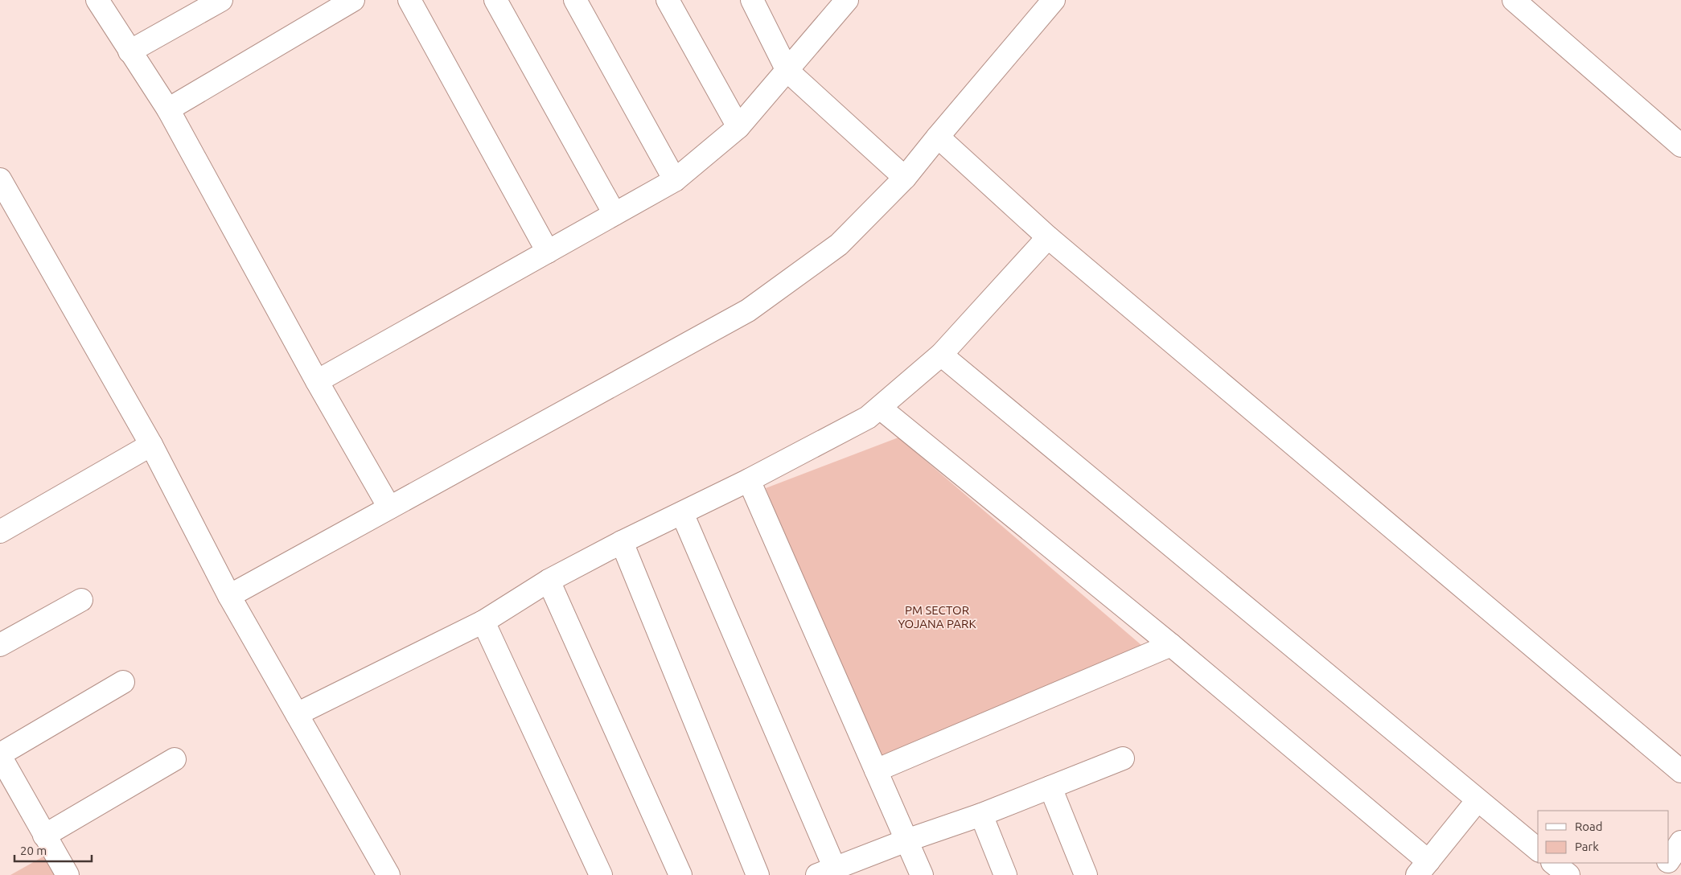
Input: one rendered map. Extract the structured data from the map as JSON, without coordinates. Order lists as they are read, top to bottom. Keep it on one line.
{"parks":["PM SECTOR YOJANA PARK"],"legend":["Road","Park"],"scale_bar":"20 m"}
